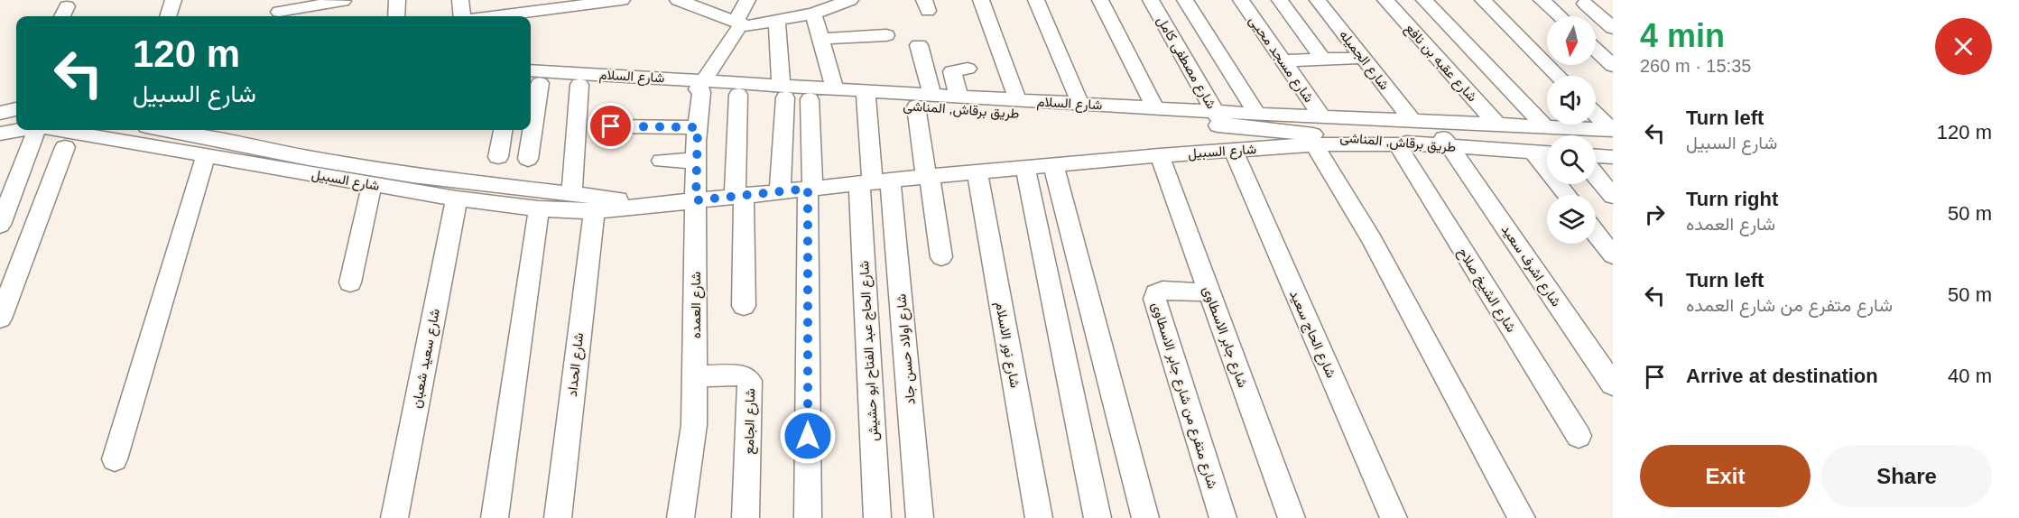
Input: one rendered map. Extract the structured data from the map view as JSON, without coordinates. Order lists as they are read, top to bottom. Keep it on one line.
{"streets":{"street":["شارع مسجد محيى","شارع الجميله","شارع مصطفى كامل","شارع عقبه بن نافع","شارع السلام","طريق برقاش, المناشى","شارع السبيل","شارع اشرف سعيد","شارع الشيخ صلاح","شارع العمده","شارع الحاج سعيد","شارع جابر الاسطاوى","شارع نور الاسلام","شارع اولاد حسن جاد","شارع الحاج عبد الفتاح ابو حشيش","شارع سعيد شعبان","شارع الحداد","شارع متفرع من شارع جابر الاسطاوى","شارع الجامع"]},"crossings":[["شارع مسجد محيى","شارع السلام"],["شارع الجميله","شارع السلام"],["شارع مصطفى كامل","شارع السلام"],["شارع مصطفى كامل","طريق برقاش, المناشى"],["شارع عقبه بن نافع","شارع السلام"],["شارع السلام","طريق برقاش, المناشى"],["شارع السلام","شارع اشرف سعيد"],["شارع السلام","شارع العمده"],["طريق برقاش, المناشى","شارع السبيل"],["طريق برقاش, المناشى","شارع اشرف سعيد"],["طريق برقاش, المناشى","شارع العمده"],["شارع السبيل","شارع الشيخ صلاح"],["شارع السبيل","شارع العمده"],["شارع السبيل","شارع الحاج سعيد"],["شارع السبيل","شارع جابر الاسطاوى"],["شارع السبيل","شارع نور الاسلام"],["شارع السبيل","شارع اولاد حسن جاد"],["شارع السبيل","شارع الحاج عبد الفتاح ابو حشيش"],["شارع السبيل","شارع سعيد شعبان"],["شارع السبيل","شارع الحداد"],["شارع العمده","شارع الجامع"],["شارع جابر الاسطاوى","شارع متفرع من شارع جابر الاسطاوى"],["شارع اولاد حسن جاد","شارع الحاج عبد الفتاح ابو حشيش"]],"north":"bottom","page":{"heading":["4 min","260 m · 15:35"],"turn":["120 m","شارع السبيل"],"list":[{"name":"Turn left","note":"شارع السبيل","value":"120 m"},{"name":"Turn right","note":"شارع العمده","value":"50 m"},{"name":"Turn left","note":"شارع متفرع من شارع العمده","value":"50 m"},{"name":"Arrive at destination","value":"40 m"}],"buttons":["Exit","Share"]}}
